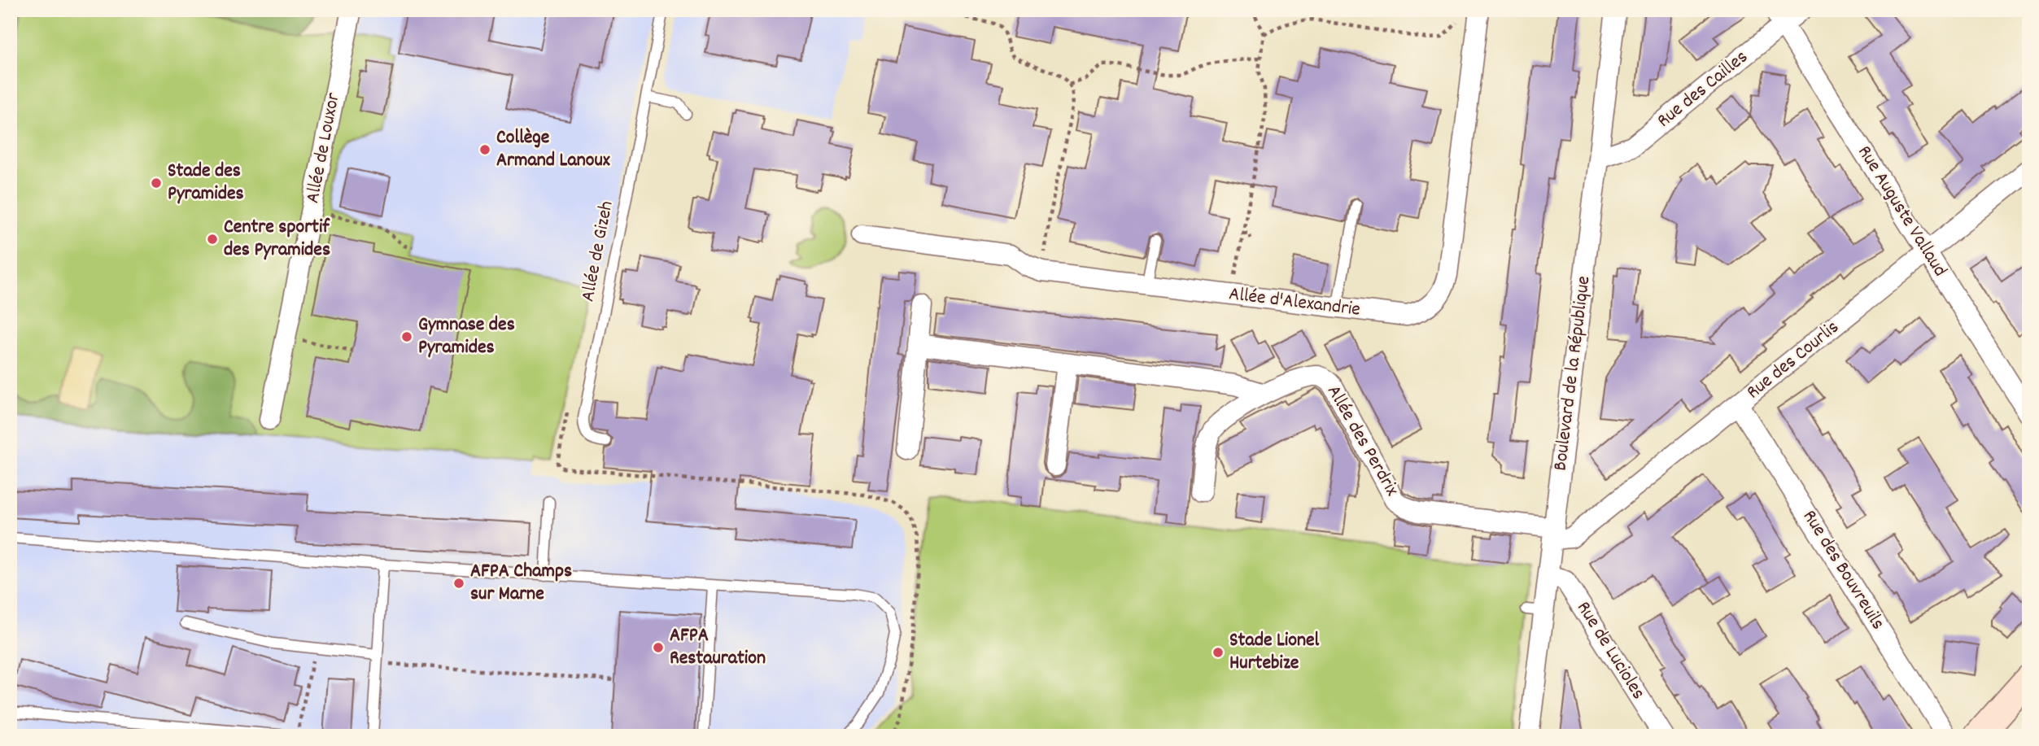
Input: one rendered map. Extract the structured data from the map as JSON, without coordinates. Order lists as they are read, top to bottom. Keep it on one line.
{"streets":{"street":["Rue des Cailles","Allée de Louxor","Rue Auguste Vallaud","Allée d'Alexandrie","Rue des Courlis","Boulevard de la République","Allée des Perdrix","Rue des Bouvreuils","Rue de Lucioles"],"lane":["Allée de Gizeh"]},"crossings":[["Rue des Cailles","Rue Auguste Vallaud"],["Rue des Cailles","Boulevard de la République"],["Rue Auguste Vallaud","Rue des Courlis"],["Rue des Courlis","Boulevard de la République"],["Rue des Courlis","Allée des Perdrix"],["Rue des Courlis","Rue des Bouvreuils"],["Boulevard de la République","Allée des Perdrix"],["Boulevard de la République","Rue de Lucioles"]],"places":["Collège Armand Lanoux","Stade des Pyramides","Centre sportif des Pyramides","Gymnase des Pyramides","AFPA Champs sur Marne","AFPA Restauration","Stade Lionel Hurtebize"]}
